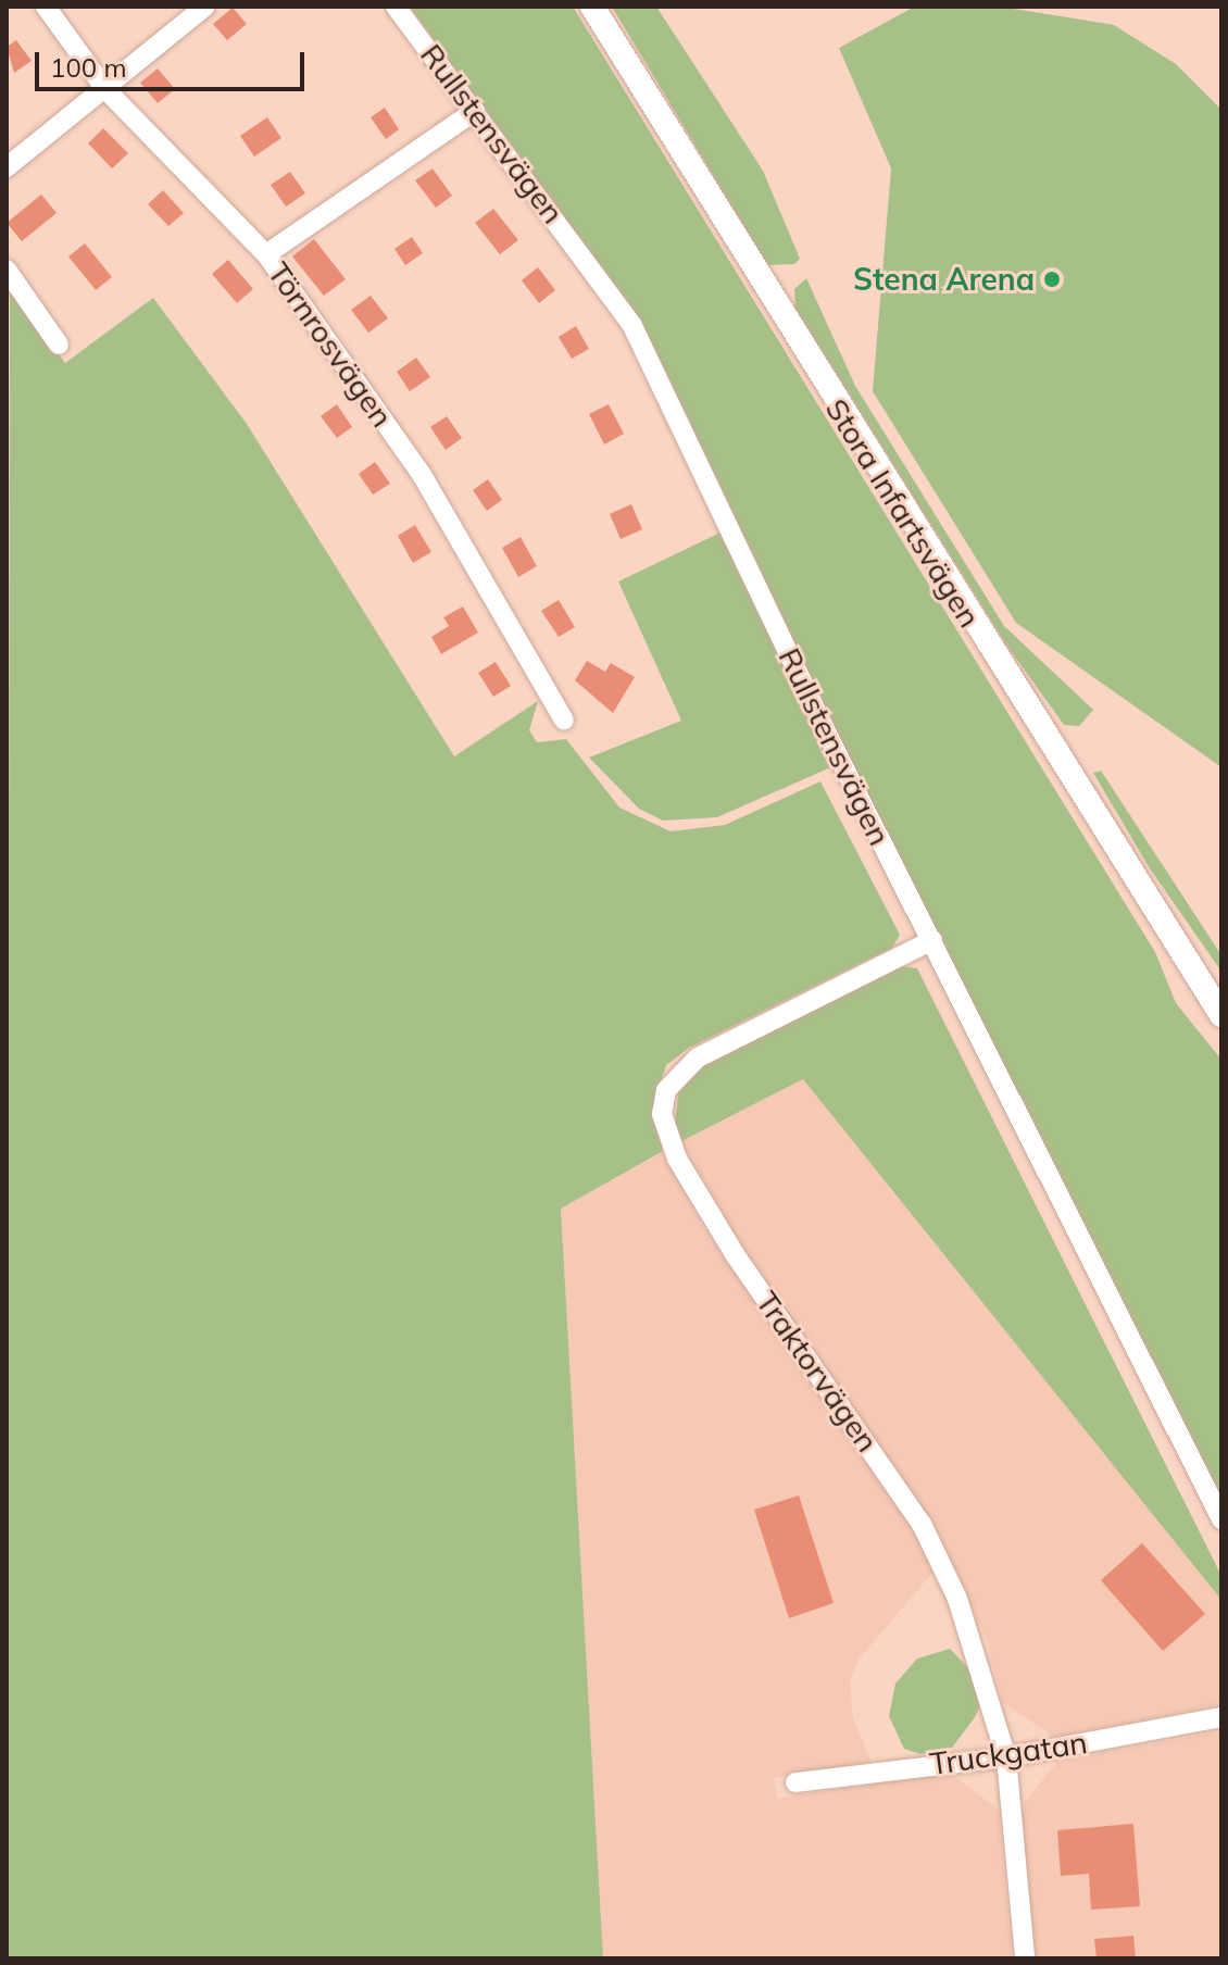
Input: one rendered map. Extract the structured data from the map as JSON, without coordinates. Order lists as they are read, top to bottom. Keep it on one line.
{"streets":{"main road":["Stora Infartsvägen"],"street":["Rullstensvägen","Törnrosvägen","Traktorvägen","Truckgatan"]},"crossings":[["Rullstensvägen","Traktorvägen"],["Traktorvägen","Truckgatan"]],"places":["Stena Arena"],"scale_bar":"100 m"}
